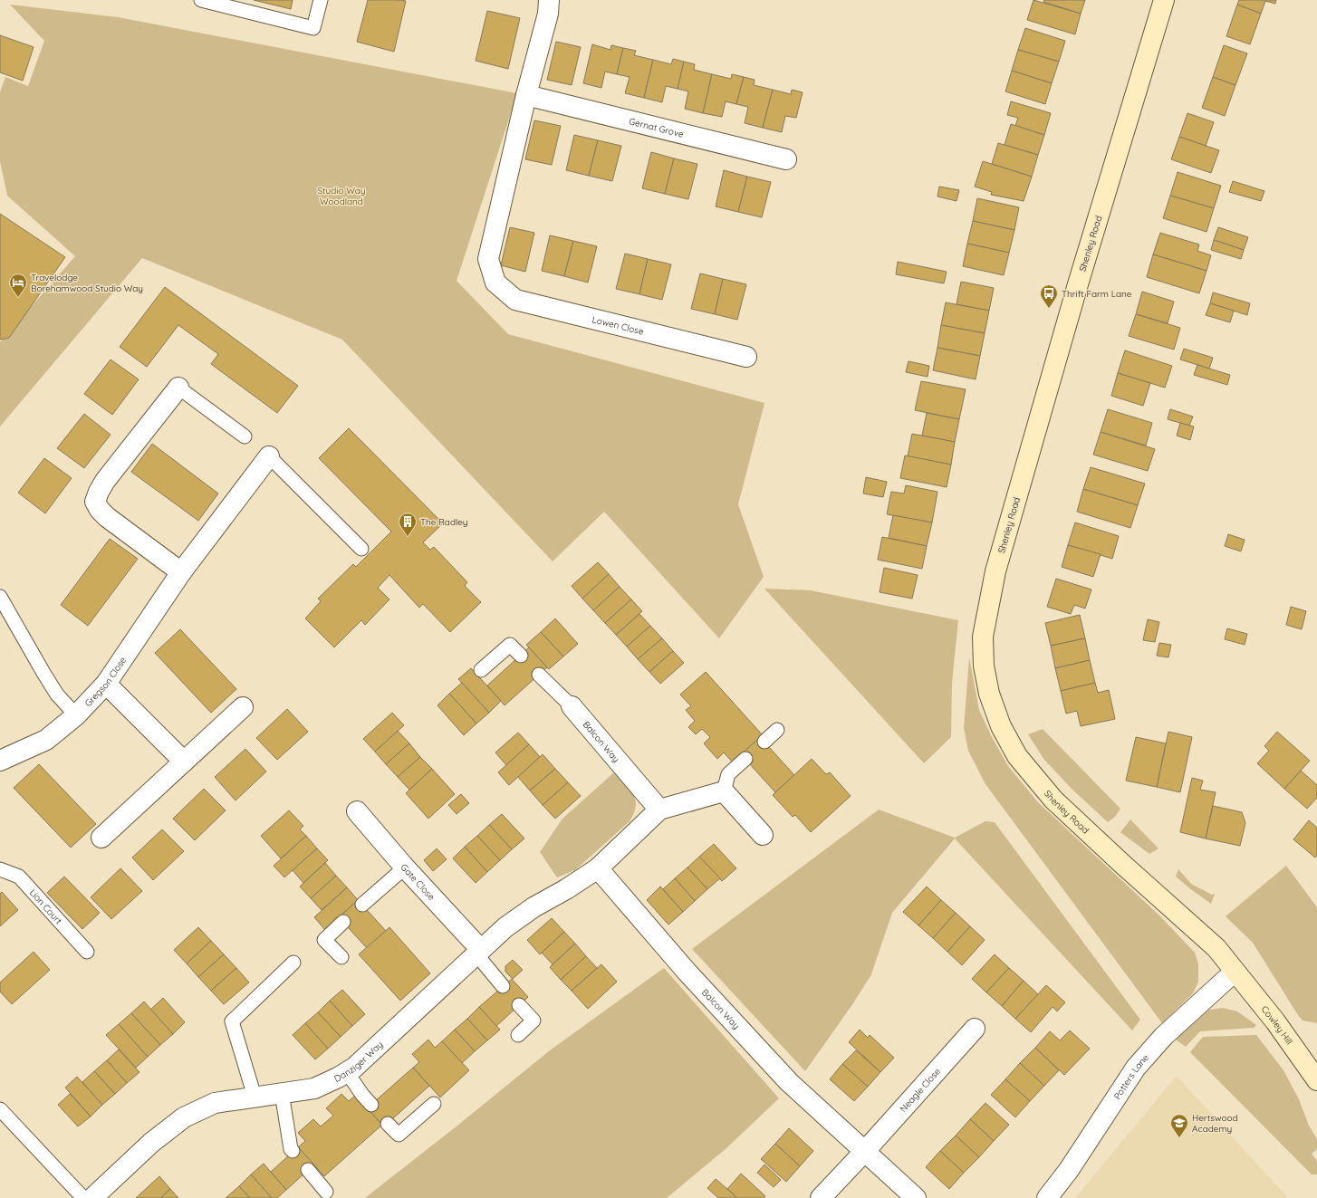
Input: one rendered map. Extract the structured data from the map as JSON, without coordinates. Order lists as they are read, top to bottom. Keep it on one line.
{"streets":{"main road":["Shenley Road","Cowley Hill"],"street":["Gernat Grove","Lowen Close","Gregson Close","Balcon Way","Gate Close","Danziger Way","Potters Lane","Neagle Close"],"lane":["Lion Court"]},"crossings":[["Gernat Grove","Lowen Close"],["Shenley Road","Cowley Hill"],["Shenley Road","Potters Lane"],["Balcon Way","Danziger Way"],["Balcon Way","Neagle Close"],["Gate Close","Danziger Way"],["Cowley Hill","Potters Lane"]],"parks":["Studio Way Woodland"],"places":{"hotel":["Travelodge Borehamwood Studio Way"],"bus stop":["Thrift Farm Lane"],"building":["The Radley"],"school or university":["Hertswood Academy"]}}
